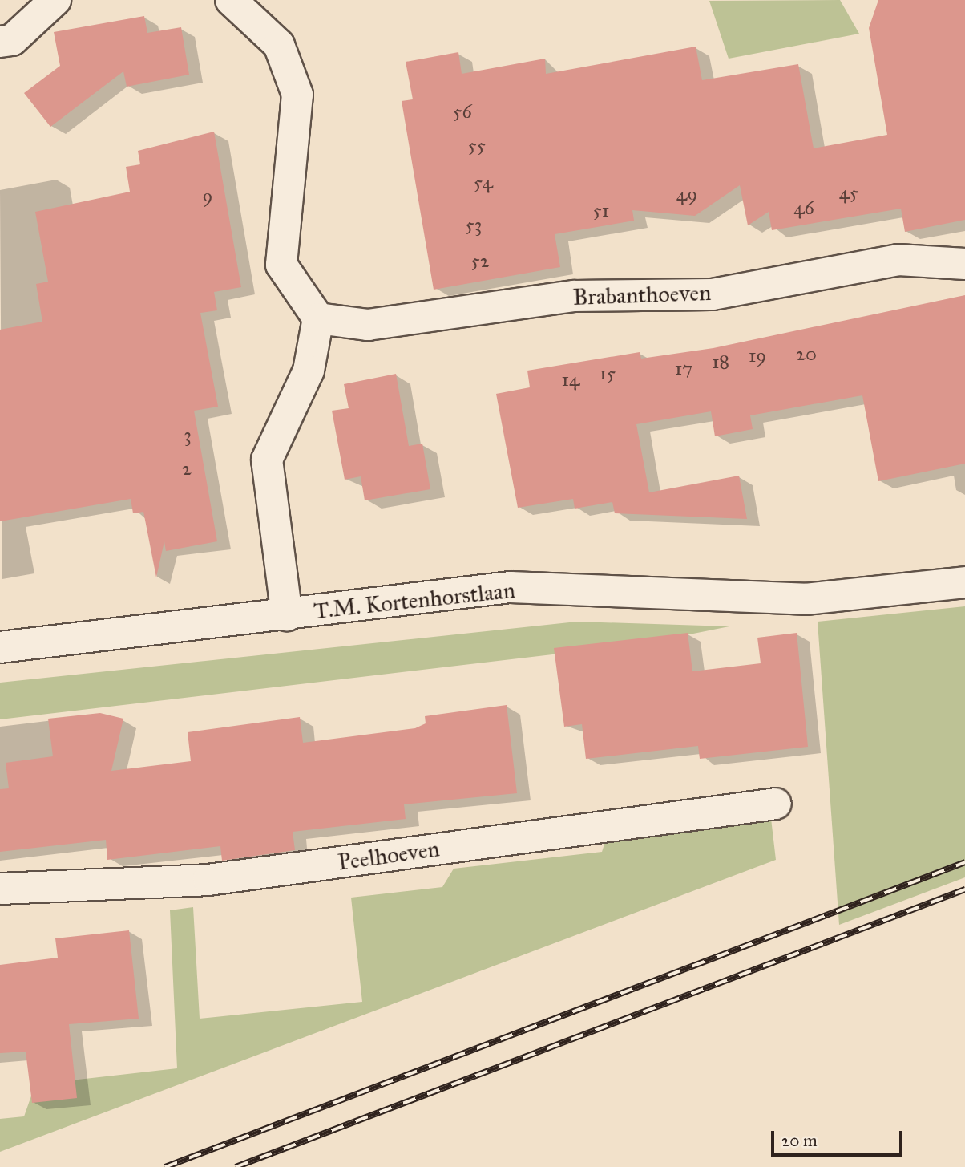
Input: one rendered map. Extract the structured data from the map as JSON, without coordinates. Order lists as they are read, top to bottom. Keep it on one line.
{"streets":{"street":["Brabanthoeven","T.M. Kortenhorstlaan","Peelhoeven"]},"house_numbers":["56","55","54","45","49","9","46","51","53","52","20","19","18","17","15","14","3","2"],"scale_bar":"20 m"}
